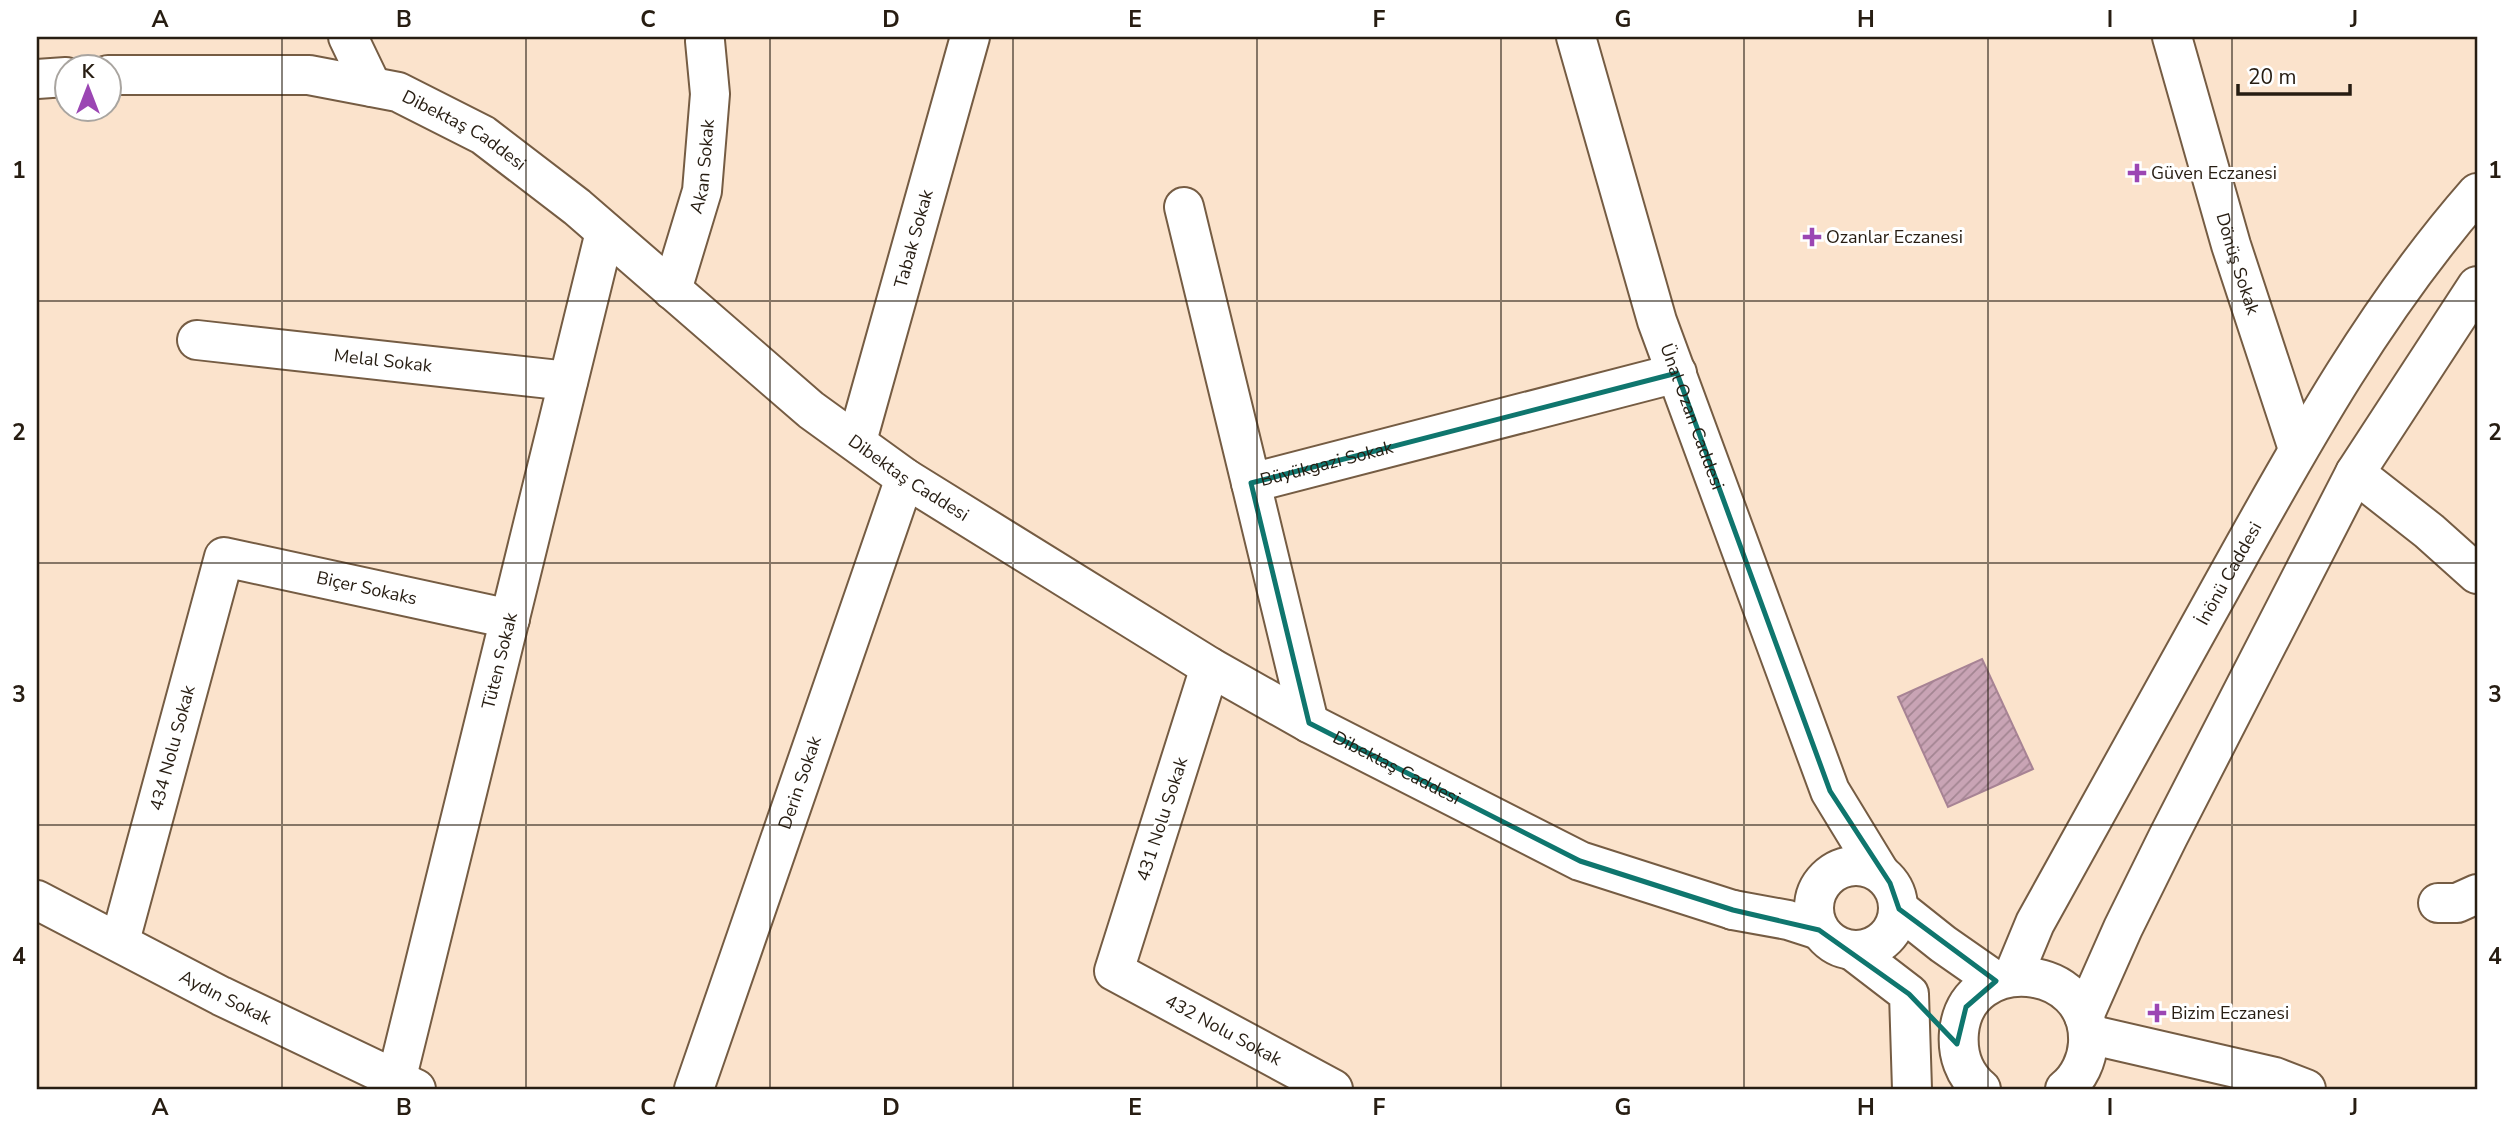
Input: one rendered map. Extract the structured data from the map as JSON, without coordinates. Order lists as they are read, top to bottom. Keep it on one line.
{"streets":{"street":["Dibektaş Caddesi","Akan Sokak","Tabak Sokak","Dönüş Sokak","Melal Sokak","Ünal Ozan Caddesi","Büyükgazi Sokak","İnönü Caddesi","Biçer Sokaks","Tüten Sokak","434 Nolu Sokak","Derin Sokak","431 Nolu Sokak","Aydın Sokak","432 Nolu Sokak"]},"crossings":[["Dibektaş Caddesi","Akan Sokak"],["Dibektaş Caddesi","Tabak Sokak"],["Dibektaş Caddesi","Tüten Sokak"],["Dibektaş Caddesi","Derin Sokak"],["Dibektaş Caddesi","431 Nolu Sokak"],["Dönüş Sokak","İnönü Caddesi"],["Melal Sokak","Tüten Sokak"],["Ünal Ozan Caddesi","Büyükgazi Sokak"],["Biçer Sokaks","Tüten Sokak"],["Biçer Sokaks","434 Nolu Sokak"],["Tüten Sokak","Aydın Sokak"],["434 Nolu Sokak","Aydın Sokak"],["431 Nolu Sokak","432 Nolu Sokak"]],"places":{"health":["Güven Eczanesi","Ozanlar Eczanesi","Bizim Eczanesi"]},"scale_bar":"20 m","north":"top","grid":{"columns":["A","B","C","D","E","F","G","H","I","J"],"rows":["1","2","3","4"]}}
